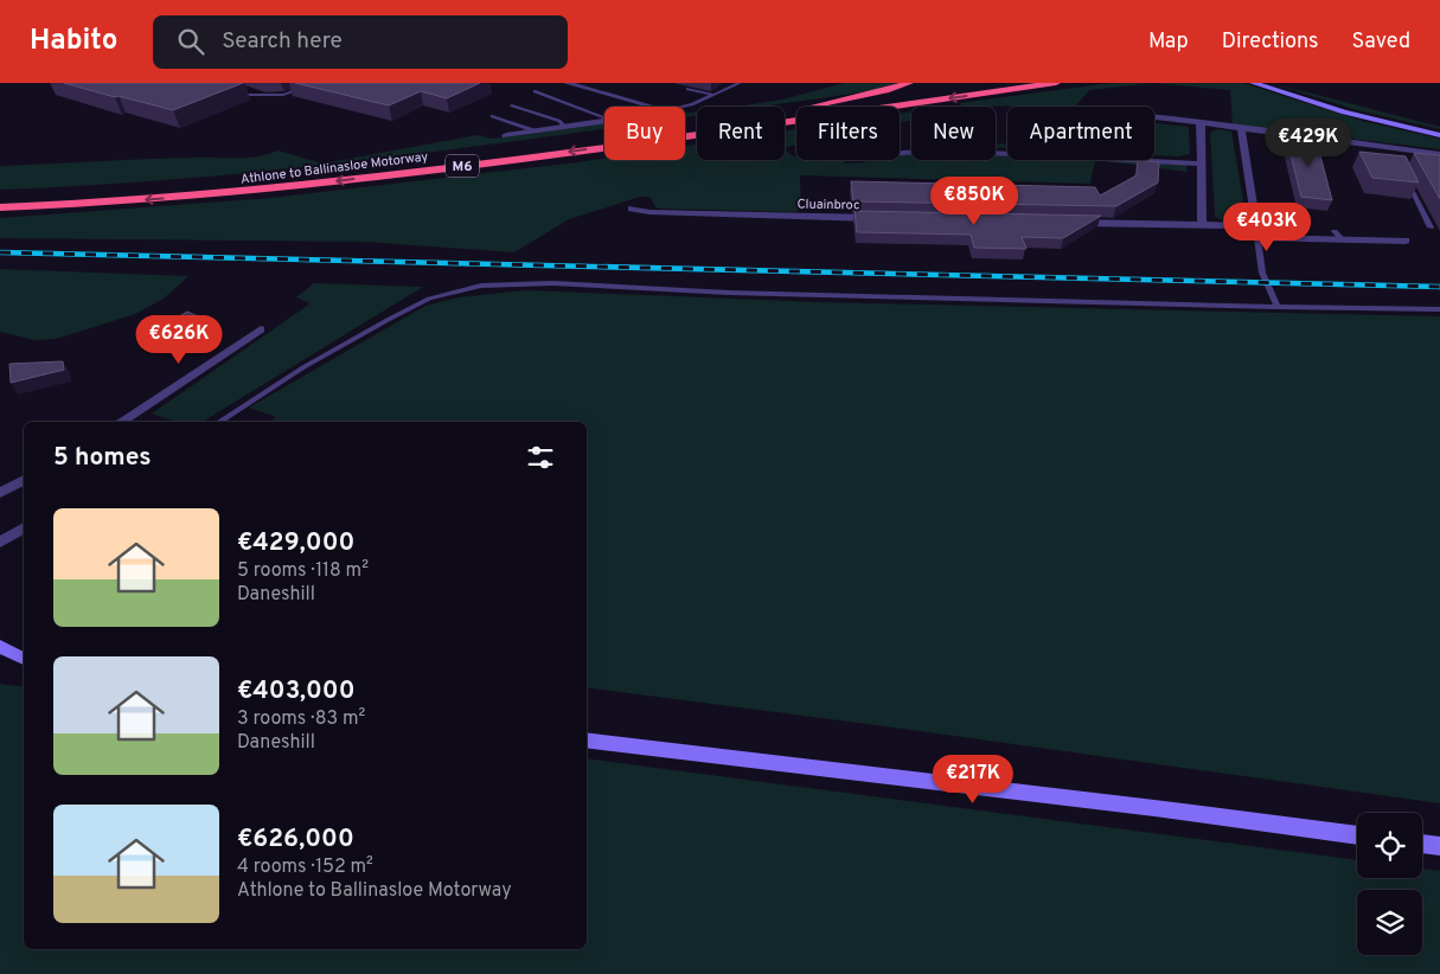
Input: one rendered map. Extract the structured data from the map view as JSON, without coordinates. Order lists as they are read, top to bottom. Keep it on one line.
{"streets":{"highway":["M6","Athlone to Ballinasloe Motorway"],"street":["Cluainbroc"]},"page":{"header":"Habito","search":"Search here","nav":["Map","Directions","Saved"],"chip":["Buy","Rent","Filters","New","Apartment"],"price":["€429K","€850K","€403K","€626K","€217K"],"heading":"5 homes","list":[{"name":"€429,000","note":"5 rooms · 118 m² · Daneshill"},{"name":"€403,000","note":"3 rooms · 83 m² · Daneshill"},{"name":"€626,000","note":"4 rooms · 152 m² · Athlone to Ballinasloe Motorway"}]}}
